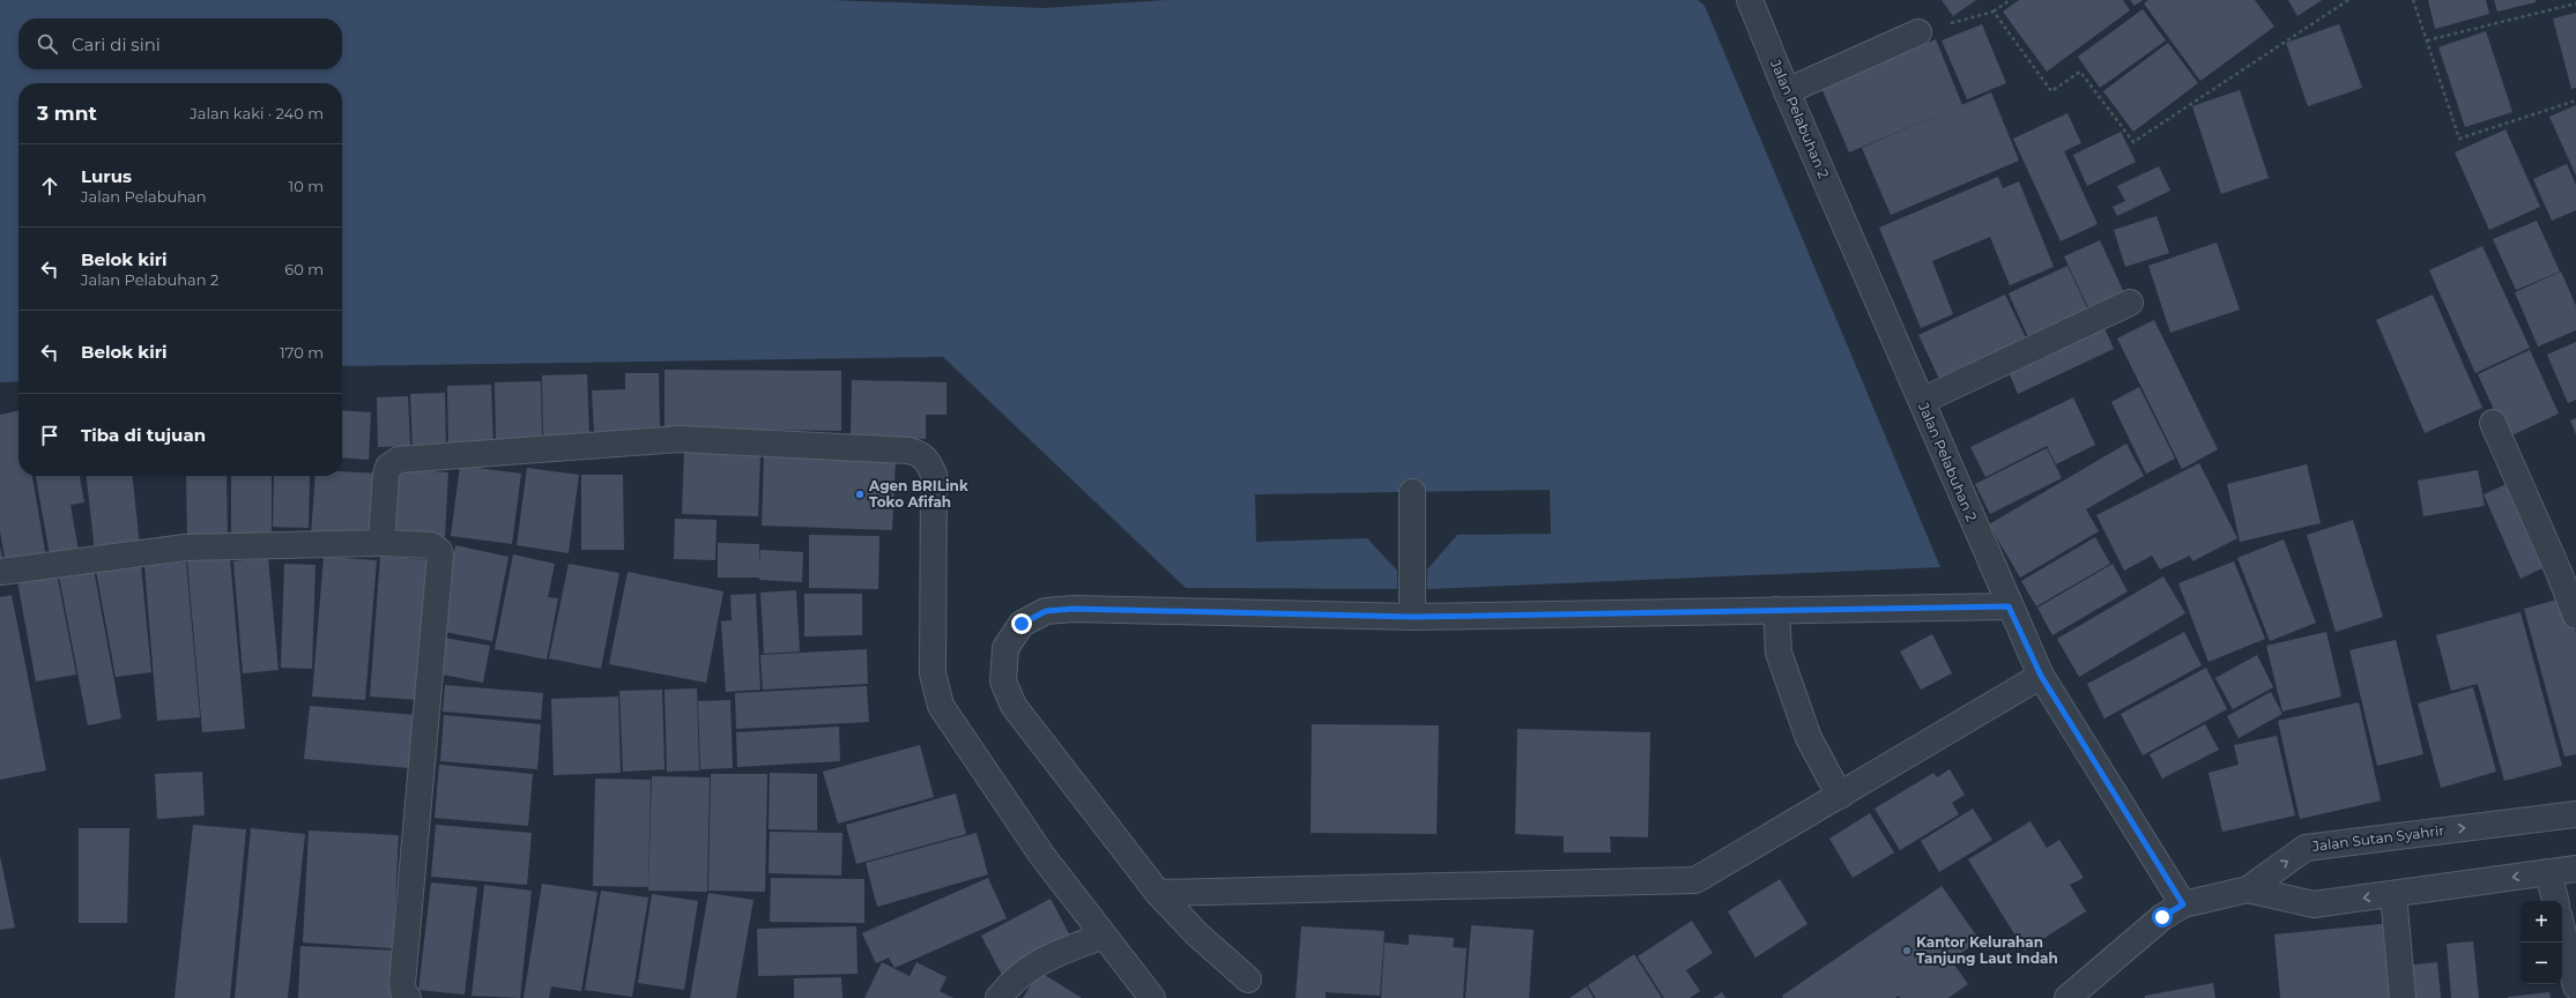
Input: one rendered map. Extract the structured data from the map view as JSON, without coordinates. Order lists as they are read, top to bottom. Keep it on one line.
{"streets":{"street":["Jalan Pelabuhan 2","Jalan Sutan Syahrir"]},"places":["Agen BRILink Toko Afifah","Kantor Kelurahan Tanjung Laut Indah"],"page":{"search":"Cari di sini","heading":["3 mnt","Jalan kaki · 240 m"],"list":[["Lurus","Jalan Pelabuhan","10 m"],["Belok kiri","Jalan Pelabuhan 2","60 m"],["Belok kiri","170 m"],"Tiba di tujuan"],"map_buttons":["+","−"]}}
